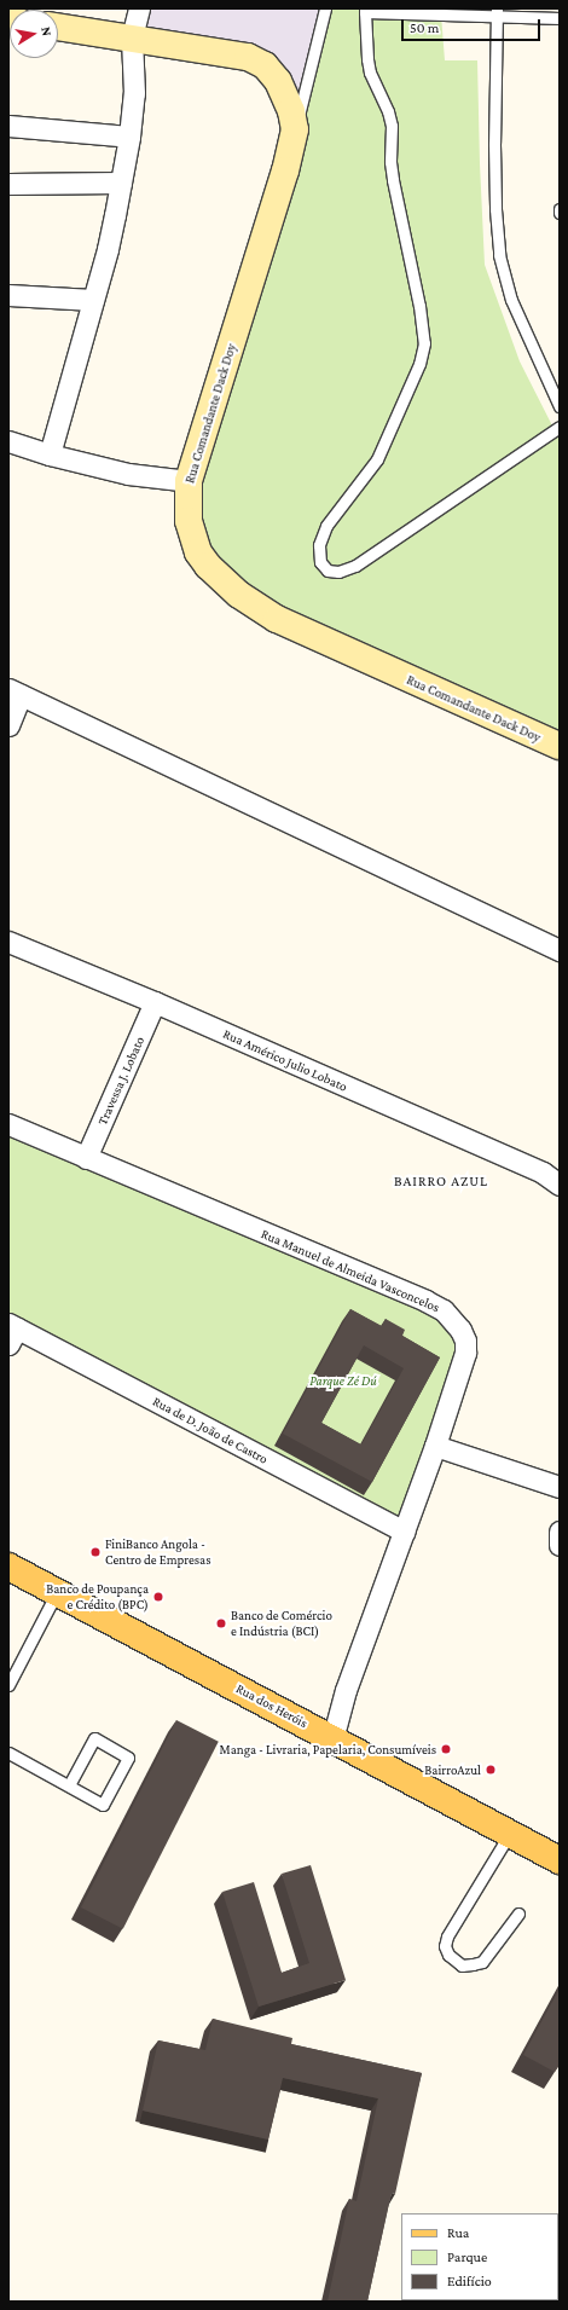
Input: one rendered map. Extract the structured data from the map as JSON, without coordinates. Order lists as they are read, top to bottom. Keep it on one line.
{"streets":{"main road":["Rua dos Heróis"],"street":["Rua Comandante Dack Doy","Rua Américo Julio Lobato","Travessa J. Lobato","Rua Manuel de Almeida Vasconcelos","Rua de D. João de Castro"]},"crossings":[["Rua Américo Julio Lobato","Travessa J. Lobato"],["Travessa J. Lobato","Rua Manuel de Almeida Vasconcelos"],["Rua Manuel de Almeida Vasconcelos","Rua de D. João de Castro"],["Rua Manuel de Almeida Vasconcelos","Rua dos Heróis"]],"districts":["BAIRRO AZUL"],"parks":["Parque Zé Dú"],"places":["FiniBanco Angola - Centro de Empresas","Banco de Poupança e Crédito (BPC)","Banco de Comércio e Indústria (BCI)","Manga - Livraria, Papelaria, Consumíveis","BairroAzul"],"legend":["Rua","Parque","Edifício"],"scale_bar":"50 m","north":"right"}
